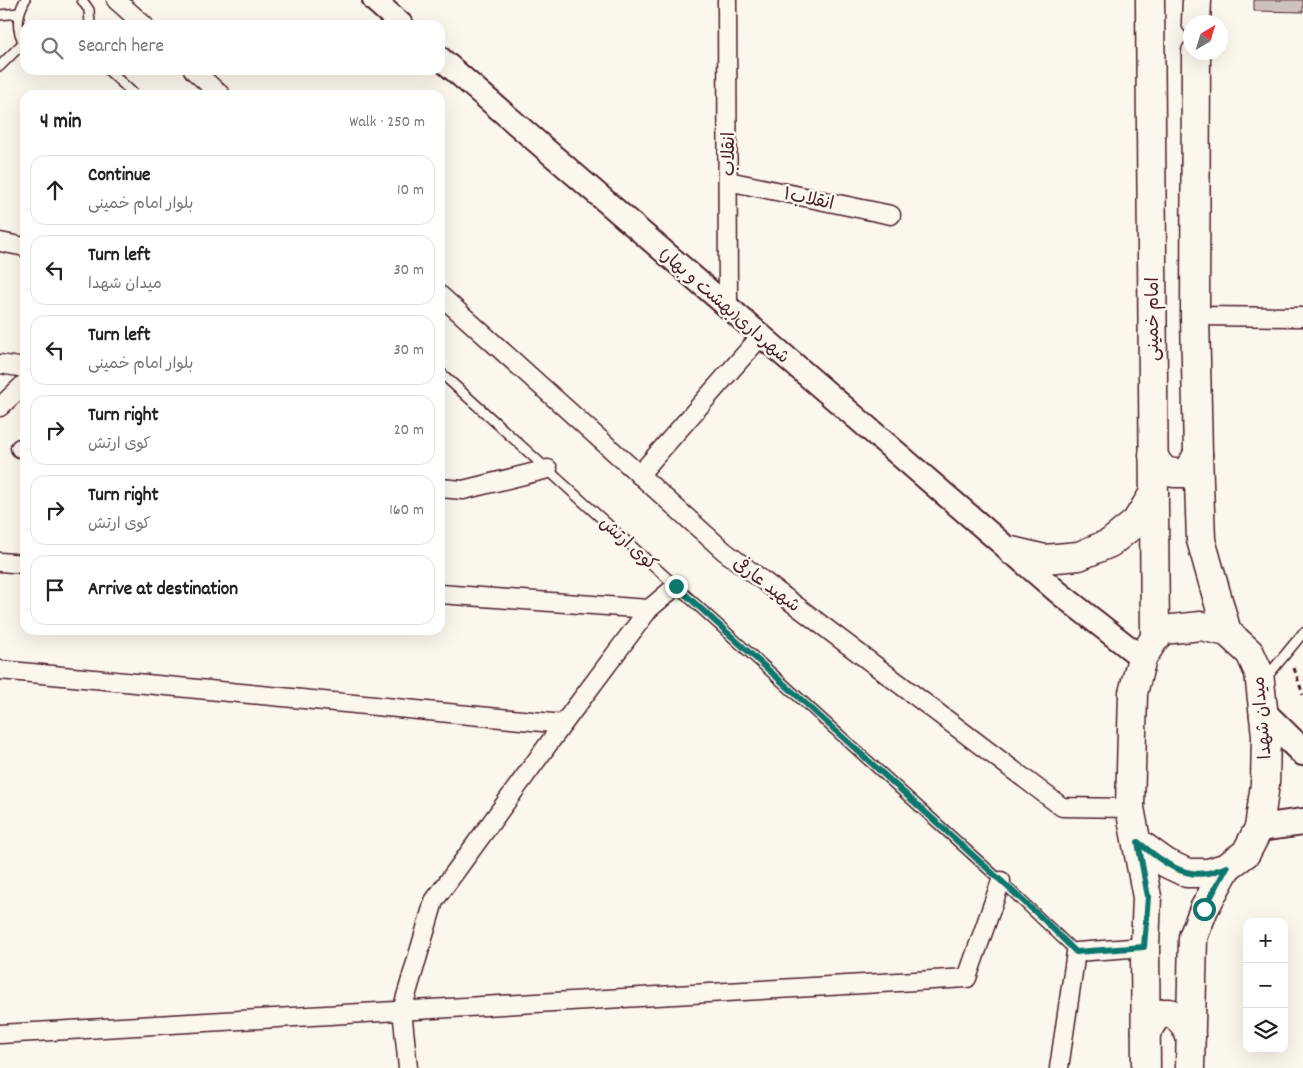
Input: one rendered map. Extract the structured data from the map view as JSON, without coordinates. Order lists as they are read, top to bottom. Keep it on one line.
{"streets":{"main road":["امام خمینی","میدان شهدا"],"street":["انقلاب","انقلاب۱","شهرداری(بهشت و بهار)","شهید عارفی"],"lane":["کوی ارتش"]},"crossings":[["انقلاب","انقلاب۱"],["انقلاب","شهرداری(بهشت و بهار)"],["شهرداری(بهشت و بهار)","امام خمینی"],["شهرداری(بهشت و بهار)","میدان شهدا"],["امام خمینی","میدان شهدا"]],"north":"top right","page":{"search":"Search here","heading":["4 min","Walk · 250 m"],"list":[["Continue","بلوار امام خمینی","10 m"],["Turn left","میدان شهدا","30 m"],["Turn left","بلوار امام خمینی","30 m"],["Turn right","کوی ارتش","20 m"],["Turn right","کوی ارتش","160 m"],"Arrive at destination"],"map_buttons":["+","−"]}}
